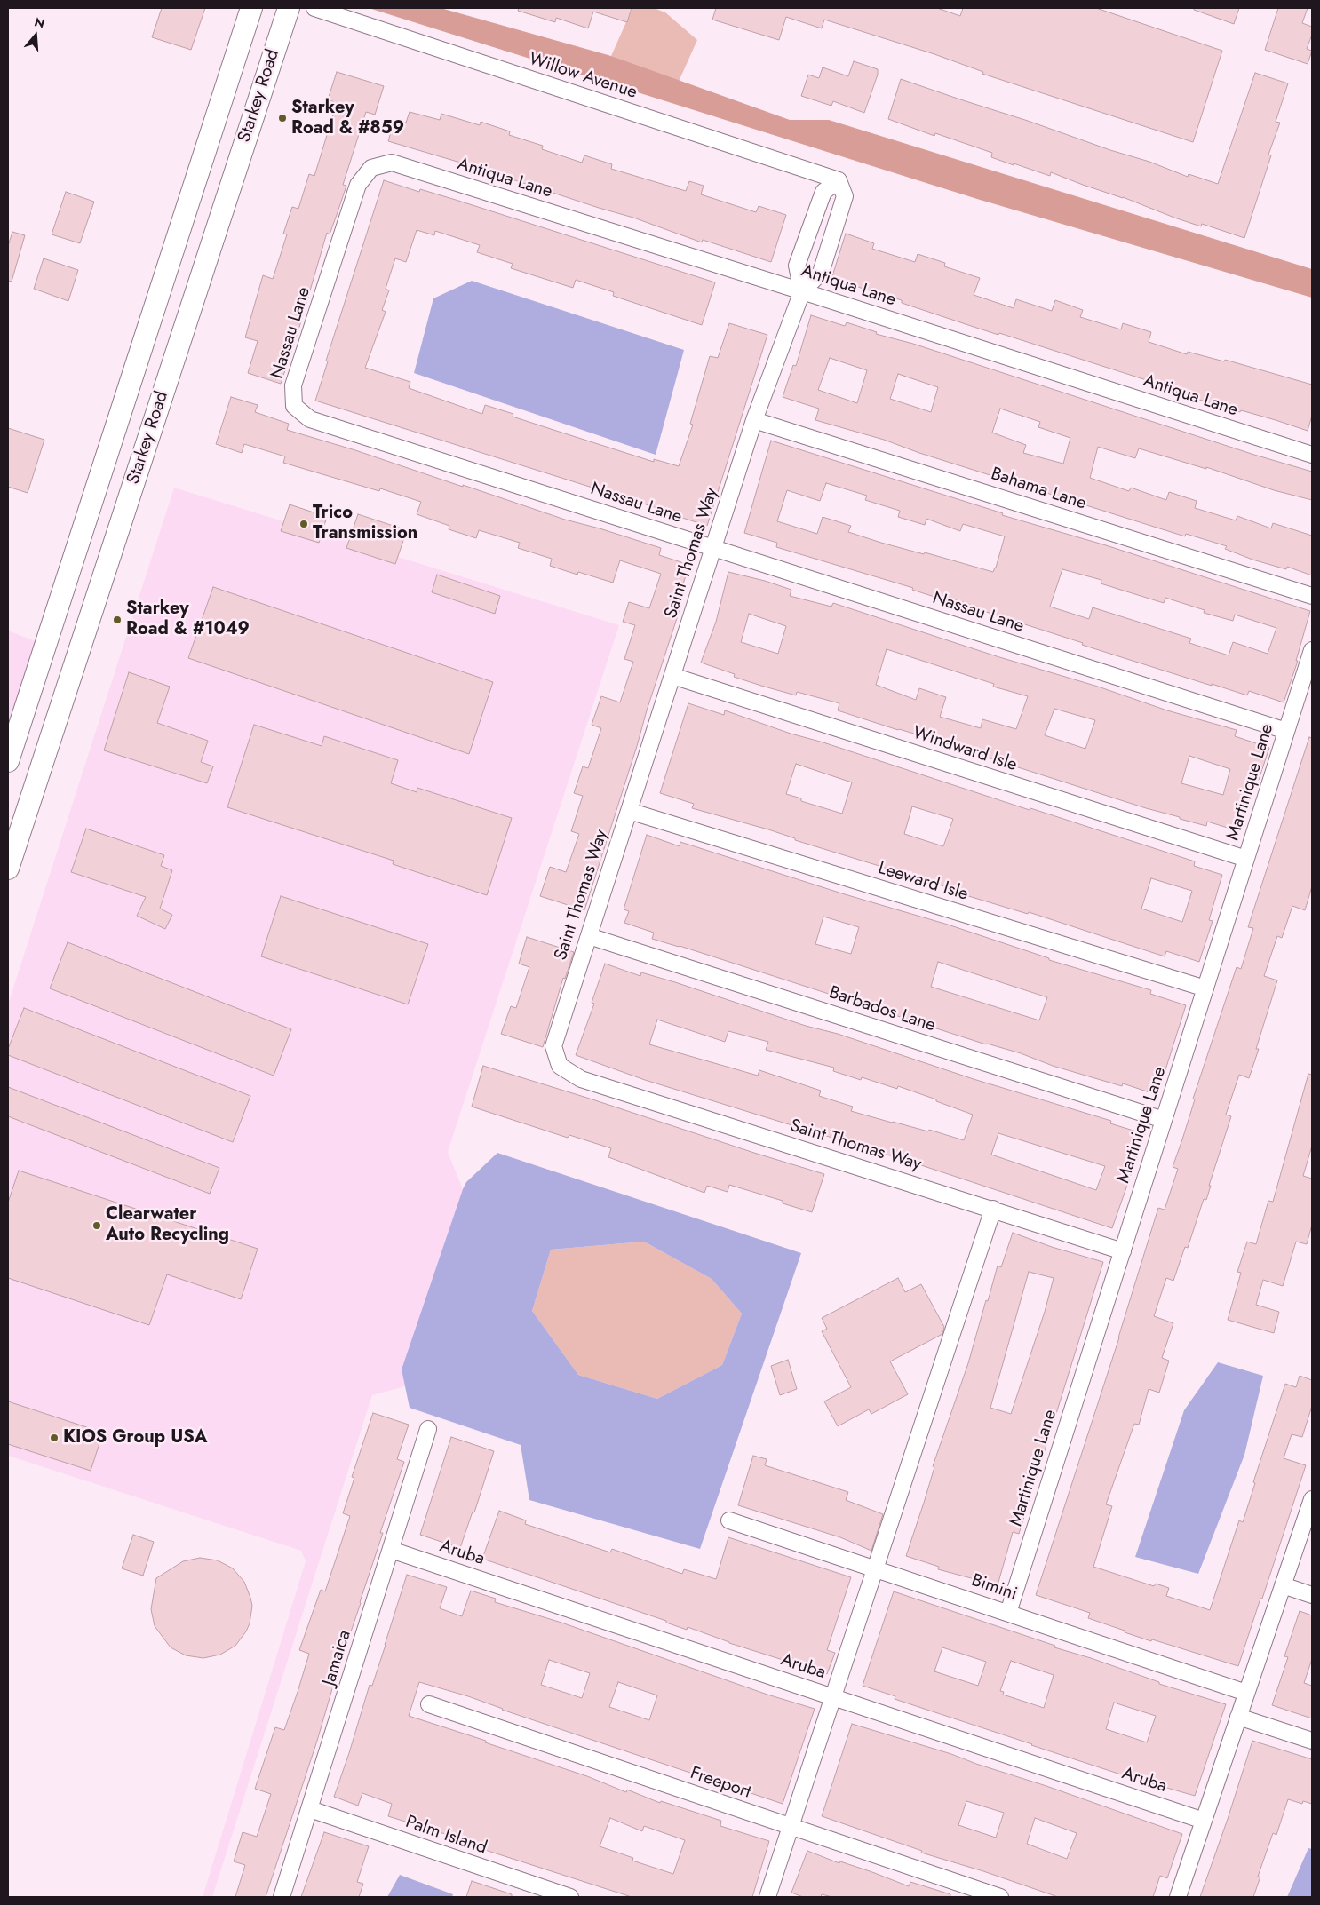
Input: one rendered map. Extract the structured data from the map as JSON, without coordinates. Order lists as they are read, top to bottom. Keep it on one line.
{"streets":{"main road":["Starkey Road"],"street":["Willow Avenue","Antiqua Lane","Nassau Lane","Bahama Lane","Saint Thomas Way","Windward Isle","Martinique Lane","Leeward Isle","Barbados Lane","Aruba","Bimini","Jamaica","Freeport","Palm Island"]},"crossings":[["Antiqua Lane","Nassau Lane"],["Antiqua Lane","Saint Thomas Way"],["Nassau Lane","Saint Thomas Way"],["Nassau Lane","Martinique Lane"],["Bahama Lane","Saint Thomas Way"],["Saint Thomas Way","Windward Isle"],["Saint Thomas Way","Martinique Lane"],["Saint Thomas Way","Leeward Isle"],["Saint Thomas Way","Barbados Lane"],["Windward Isle","Martinique Lane"],["Martinique Lane","Leeward Isle"],["Martinique Lane","Barbados Lane"],["Martinique Lane","Bimini"],["Aruba","Jamaica"],["Jamaica","Palm Island"]],"places":["Starkey Road & #859","Trico Transmission","Starkey Road & #1049","Clearwater Auto Recycling","KIOS Group USA"],"north":"top"}
